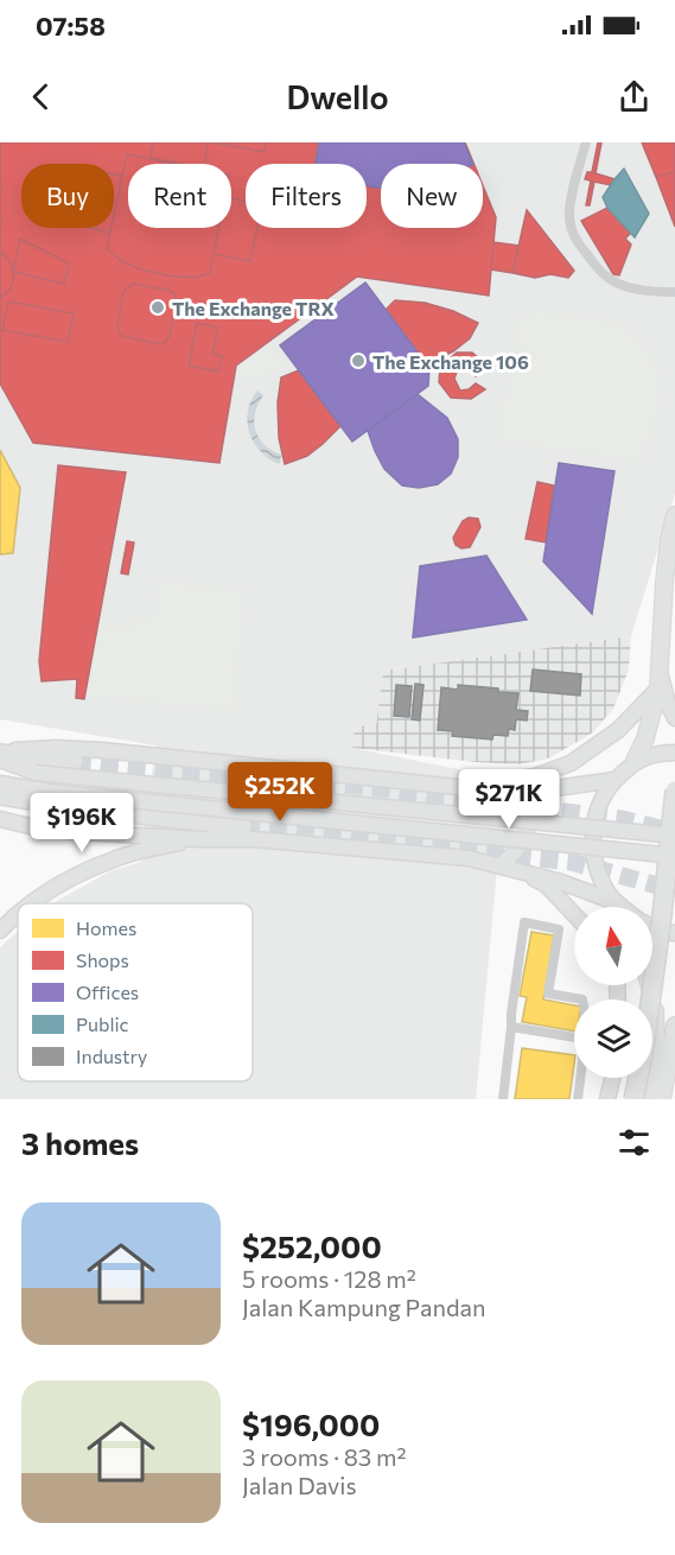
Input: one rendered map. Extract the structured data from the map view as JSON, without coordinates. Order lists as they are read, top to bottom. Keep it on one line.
{"places":["The Exchange TRX","The Exchange 106"],"legend":["Homes","Shops","Offices","Public","Industry"],"north":"top","page":{"status":"07:58","header":"Dwello","chip":["Buy","Rent","Filters","New"],"price":["$252K","$271K","$196K"],"heading":"3 homes","list":[{"name":"$252,000","note":"5 rooms · 128 m² · Jalan Kampung Pandan"},{"name":"$196,000","note":"3 rooms · 83 m² · Jalan Davis"}]}}
